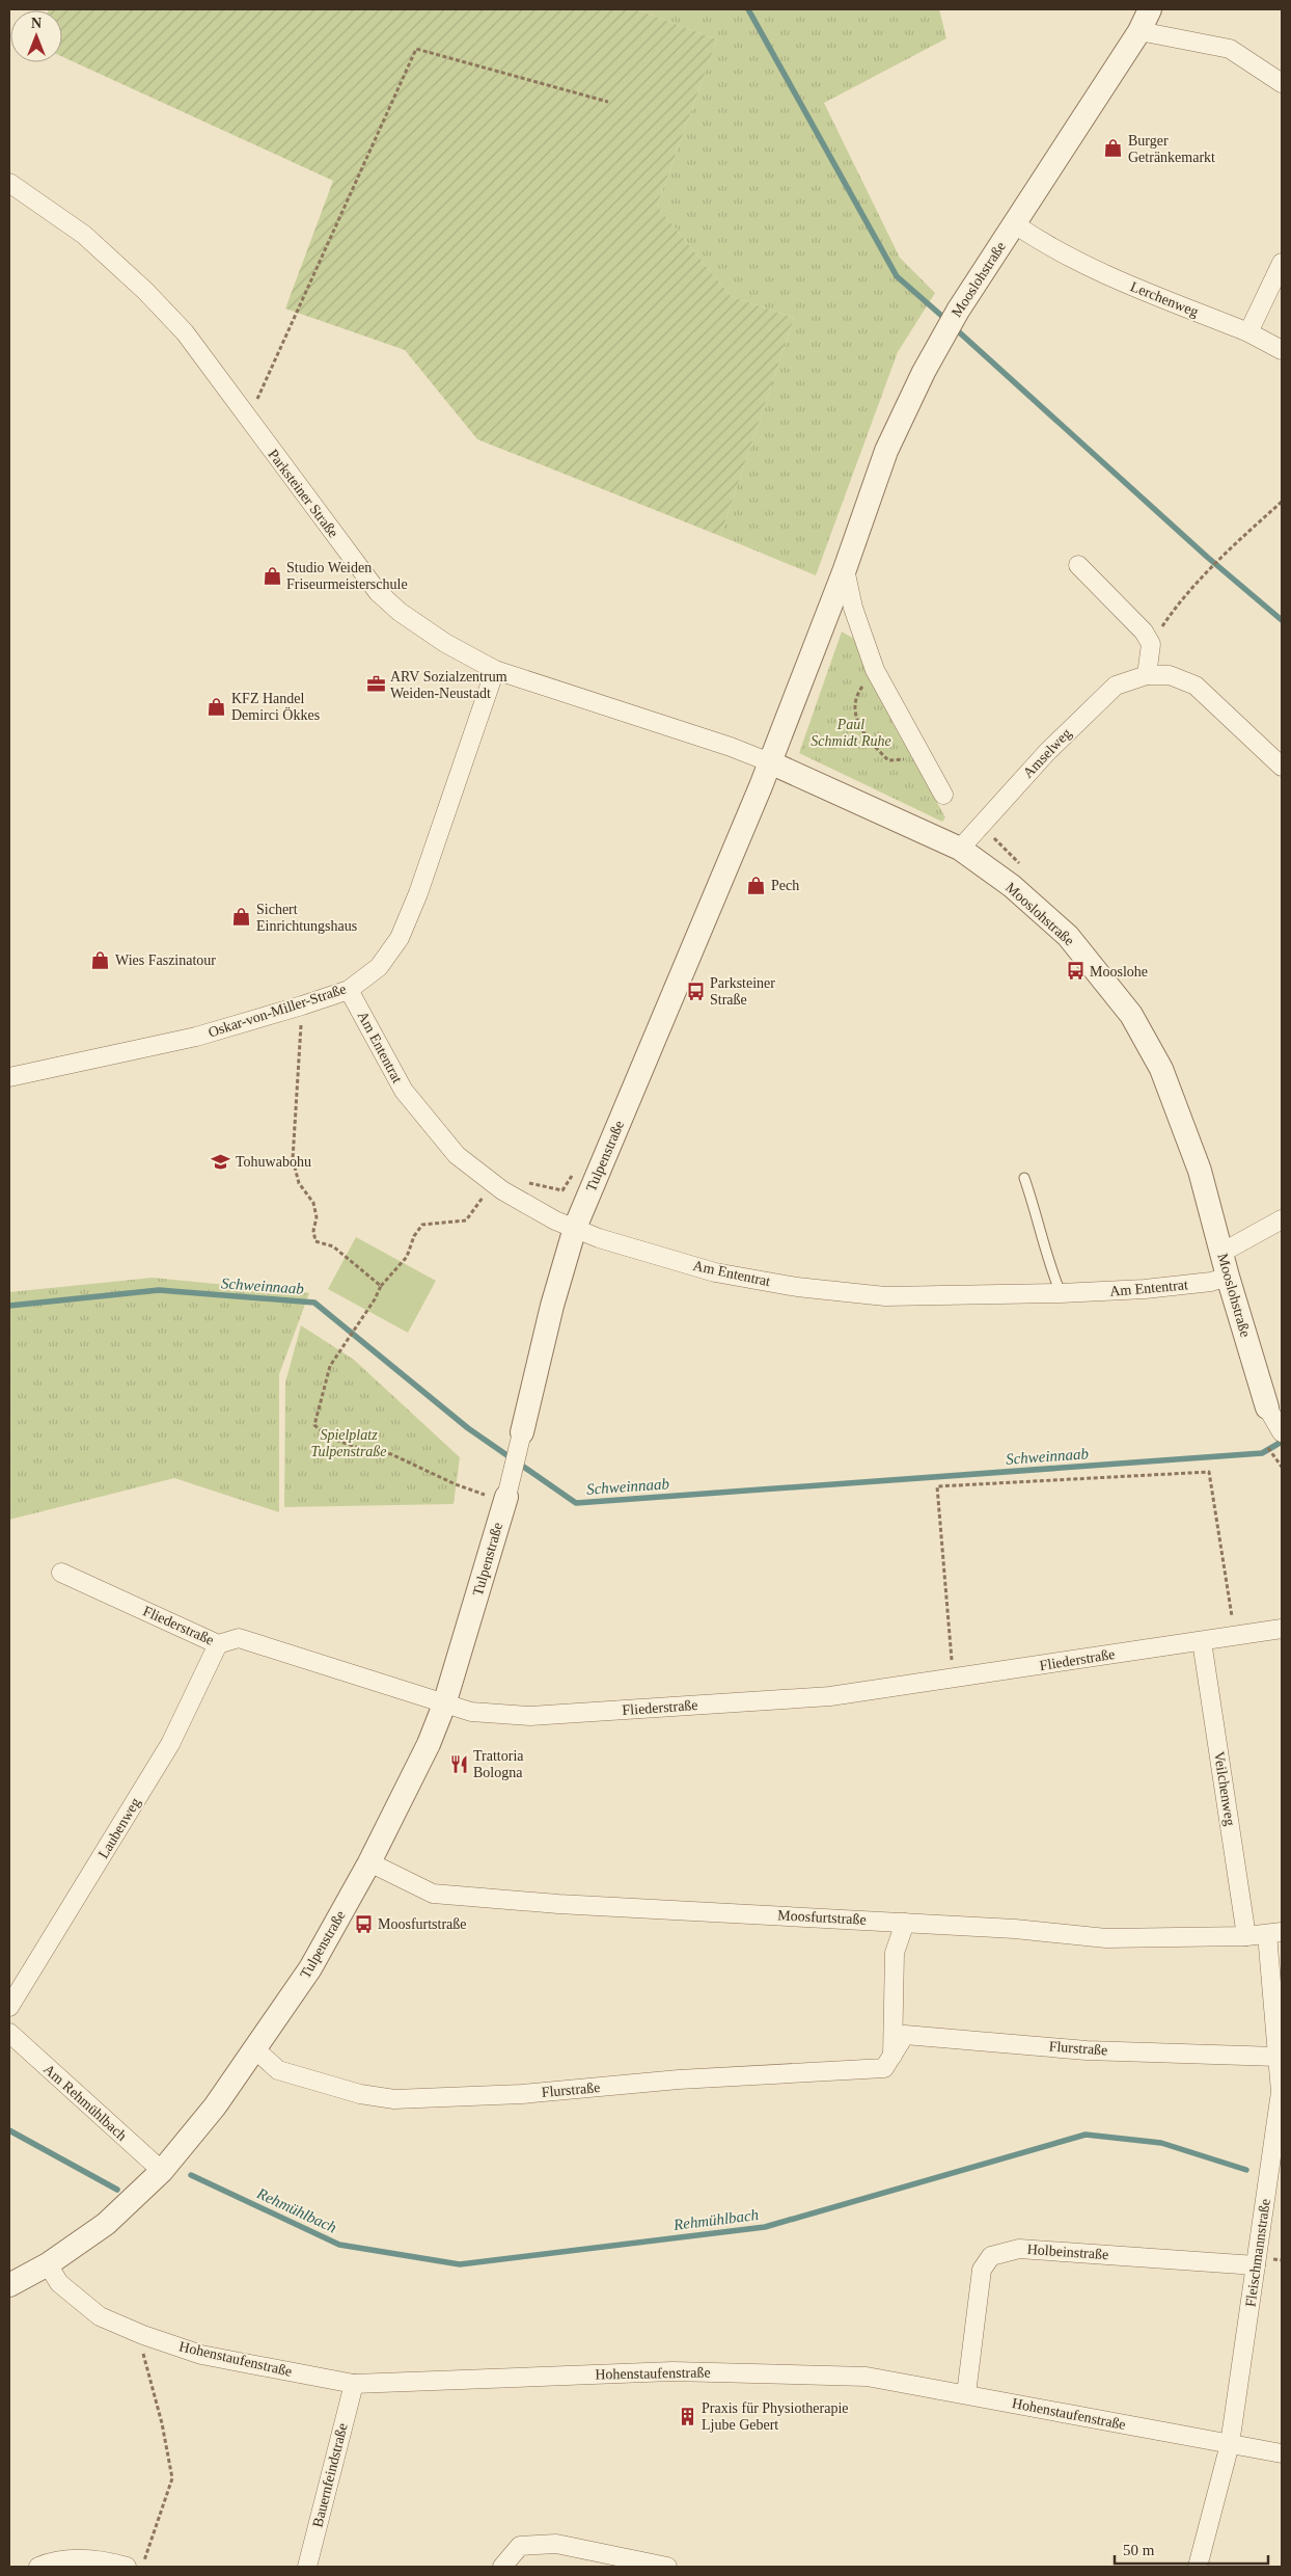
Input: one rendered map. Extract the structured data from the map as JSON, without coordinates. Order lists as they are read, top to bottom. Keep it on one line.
{"streets":{"street":["Mooslohstraße","Lerchenweg","Parksteiner Straße","Amselweg","Oskar-von-Miller-Straße","Am Ententrat","Tulpenstraße","Fliederstraße","Veilchenweg","Laubenweg","Moosfurtstraße","Flurstraße","Am Rehmühlbach","Holbeinstraße","Fleischmannstraße","Hohenstaufenstraße","Bauernfeindstraße"]},"crossings":[["Mooslohstraße","Lerchenweg"],["Mooslohstraße","Parksteiner Straße"],["Mooslohstraße","Amselweg"],["Mooslohstraße","Am Ententrat"],["Mooslohstraße","Tulpenstraße"],["Parksteiner Straße","Oskar-von-Miller-Straße"],["Parksteiner Straße","Tulpenstraße"],["Oskar-von-Miller-Straße","Am Ententrat"],["Am Ententrat","Tulpenstraße"],["Tulpenstraße","Fliederstraße"],["Tulpenstraße","Moosfurtstraße"],["Tulpenstraße","Flurstraße"],["Tulpenstraße","Am Rehmühlbach"],["Tulpenstraße","Hohenstaufenstraße"],["Fliederstraße","Veilchenweg"],["Fliederstraße","Laubenweg"],["Veilchenweg","Moosfurtstraße"],["Moosfurtstraße","Fleischmannstraße"],["Flurstraße","Fleischmannstraße"],["Holbeinstraße","Fleischmannstraße"],["Holbeinstraße","Hohenstaufenstraße"],["Fleischmannstraße","Hohenstaufenstraße"],["Hohenstaufenstraße","Bauernfeindstraße"]],"water":["Schweinnaab","Rehmühlbach"],"parks":["Paul Schmidt Ruhe","Spielplatz Tulpenstraße"],"places":{"shop":["Burger Getränkemarkt","Studio Weiden Friseurmeisterschule","KFZ Handel Demirci Ökkes","Pech","Sichert Einrichtungshaus","Wies Faszinatour"],"office":["ARV Sozialzentrum Weiden-Neustadt"],"bus stop":["Mooslohe","Parksteiner Straße","Moosfurtstraße"],"school or university":["Tohuwabohu"],"restaurant":["Trattoria Bologna"],"building":["Praxis für Physiotherapie Ljube Gebert"]},"scale_bar":"50 m","north":"top"}
